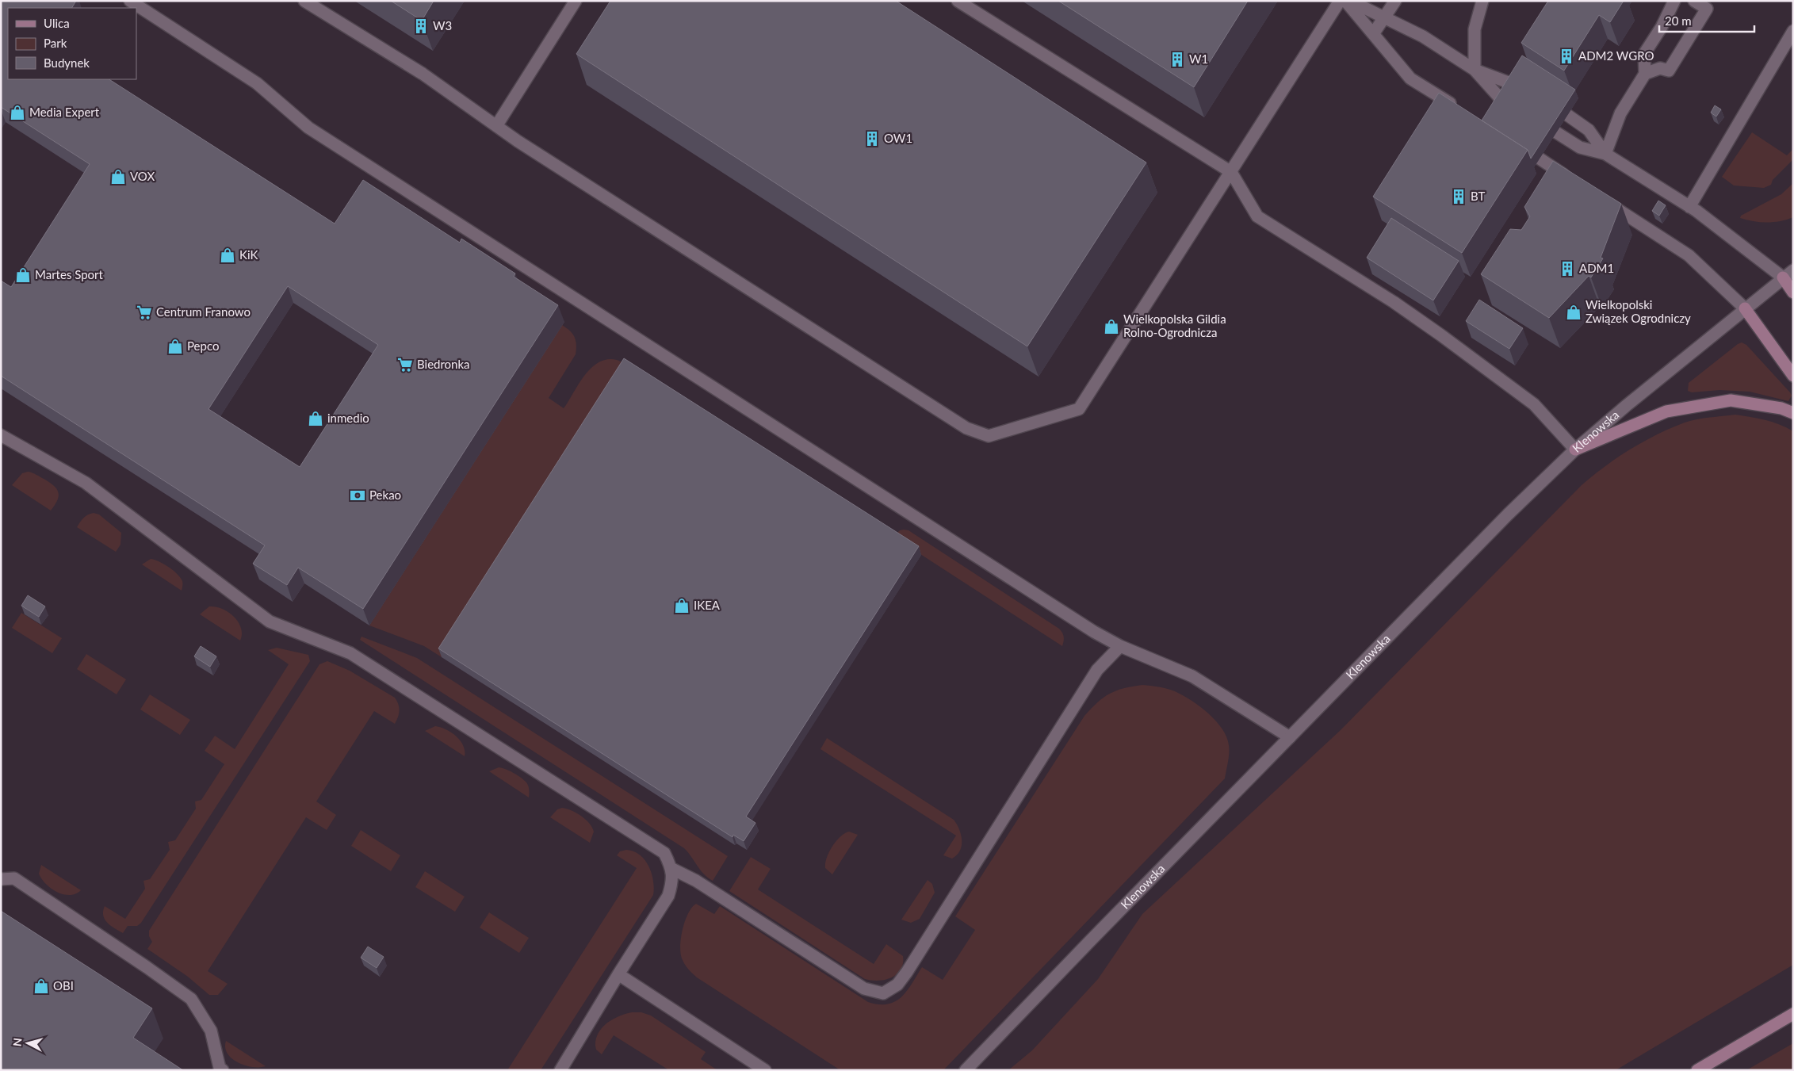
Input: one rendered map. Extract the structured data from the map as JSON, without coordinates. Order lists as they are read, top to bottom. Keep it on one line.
{"streets":{"street":["Klenowska"]},"places":{"building":["W3","ADM2 WGRO","W1","OW1","BT","ADM1"],"shop":["Media Expert","VOX","KiK","Martes Sport","Wielkopolski Związek Ogrodniczy","Wielkopolska Gildia Rolno-Ogrodnicza","Pepco","inmedio","IKEA","OBI"],"supermarket":["Centrum Franowo","Biedronka"],"bank":["Pekao"]},"legend":["Ulica","Park","Budynek"],"scale_bar":"20 m","north":"left"}
